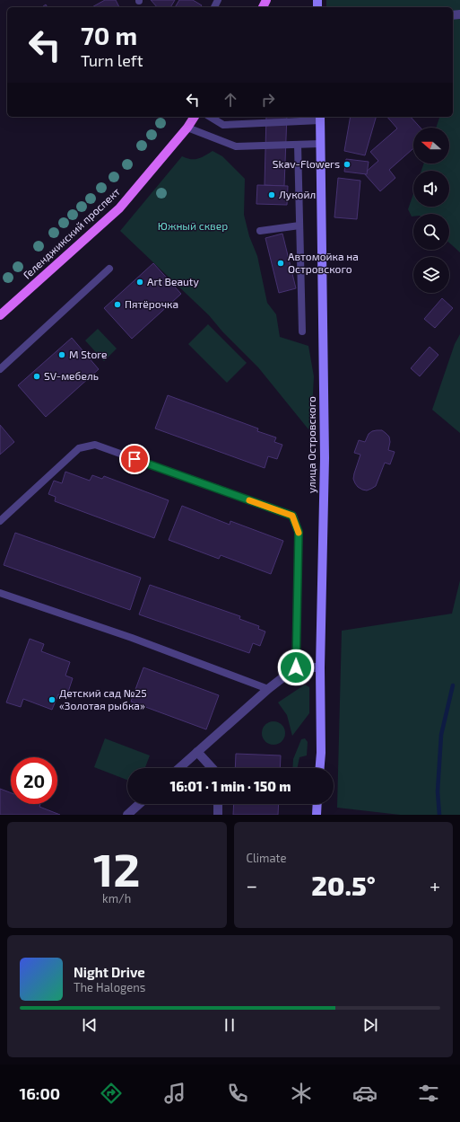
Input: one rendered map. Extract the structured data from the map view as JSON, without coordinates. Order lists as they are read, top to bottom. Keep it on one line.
{"streets":{"main road":["Геленджикский проспект"],"street":["улица Островского"]},"parks":["Южный сквер"],"places":["Skav-Flowers","Лукойл","Автомойка на Островского","Art Beauty","Пятёрочка","M Store","SV-мебель","Детский сад №25 «Золотая рыбка»"],"north":"left","page":{"turn":["70 m","Turn left"],"limit":"20","trip":"16:01 · 1 min · 150 m","tile":[["12","km/h"],"Climate"],"heat":["−","20.5°","+"],"song":["Night Drive","The Halogens"],"tabs":"16:00"}}
